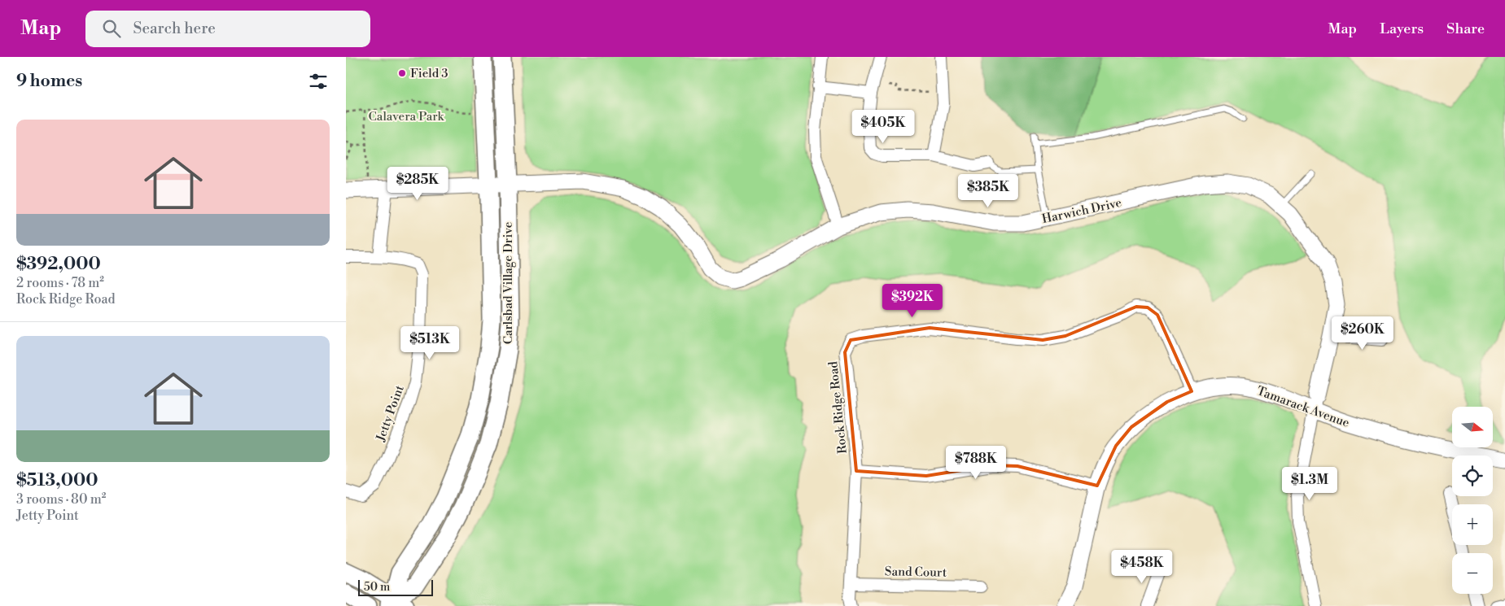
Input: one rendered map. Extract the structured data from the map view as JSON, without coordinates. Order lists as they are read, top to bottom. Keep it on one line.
{"streets":{"main road":["Carlsbad Village Drive"],"street":["Harwich Drive","Tamarack Avenue","Rock Ridge Road","Jetty Point","Sand Court"]},"crossings":[["Harwich Drive","Carlsbad Village Drive"],["Harwich Drive","Tamarack Avenue"],["Tamarack Avenue","Rock Ridge Road"],["Rock Ridge Road","Sand Court"]],"parks":["Calavera Park"],"places":["Field 3"],"scale_bar":"50 m","north":"right","page":{"header":"Map","search":"Search here","nav":["Map","Layers","Share"],"heading":"9 homes","list":[{"name":"$392,000","note":"2 rooms · 78 m² · Rock Ridge Road"},{"name":"$513,000","note":"3 rooms · 80 m² · Jetty Point"}],"price":["$405K","$285K","$385K","$392K","$260K","$513K","$788K","$1.3M","$458K"],"map_buttons":["+","−"],"scale":"50 m"}}
